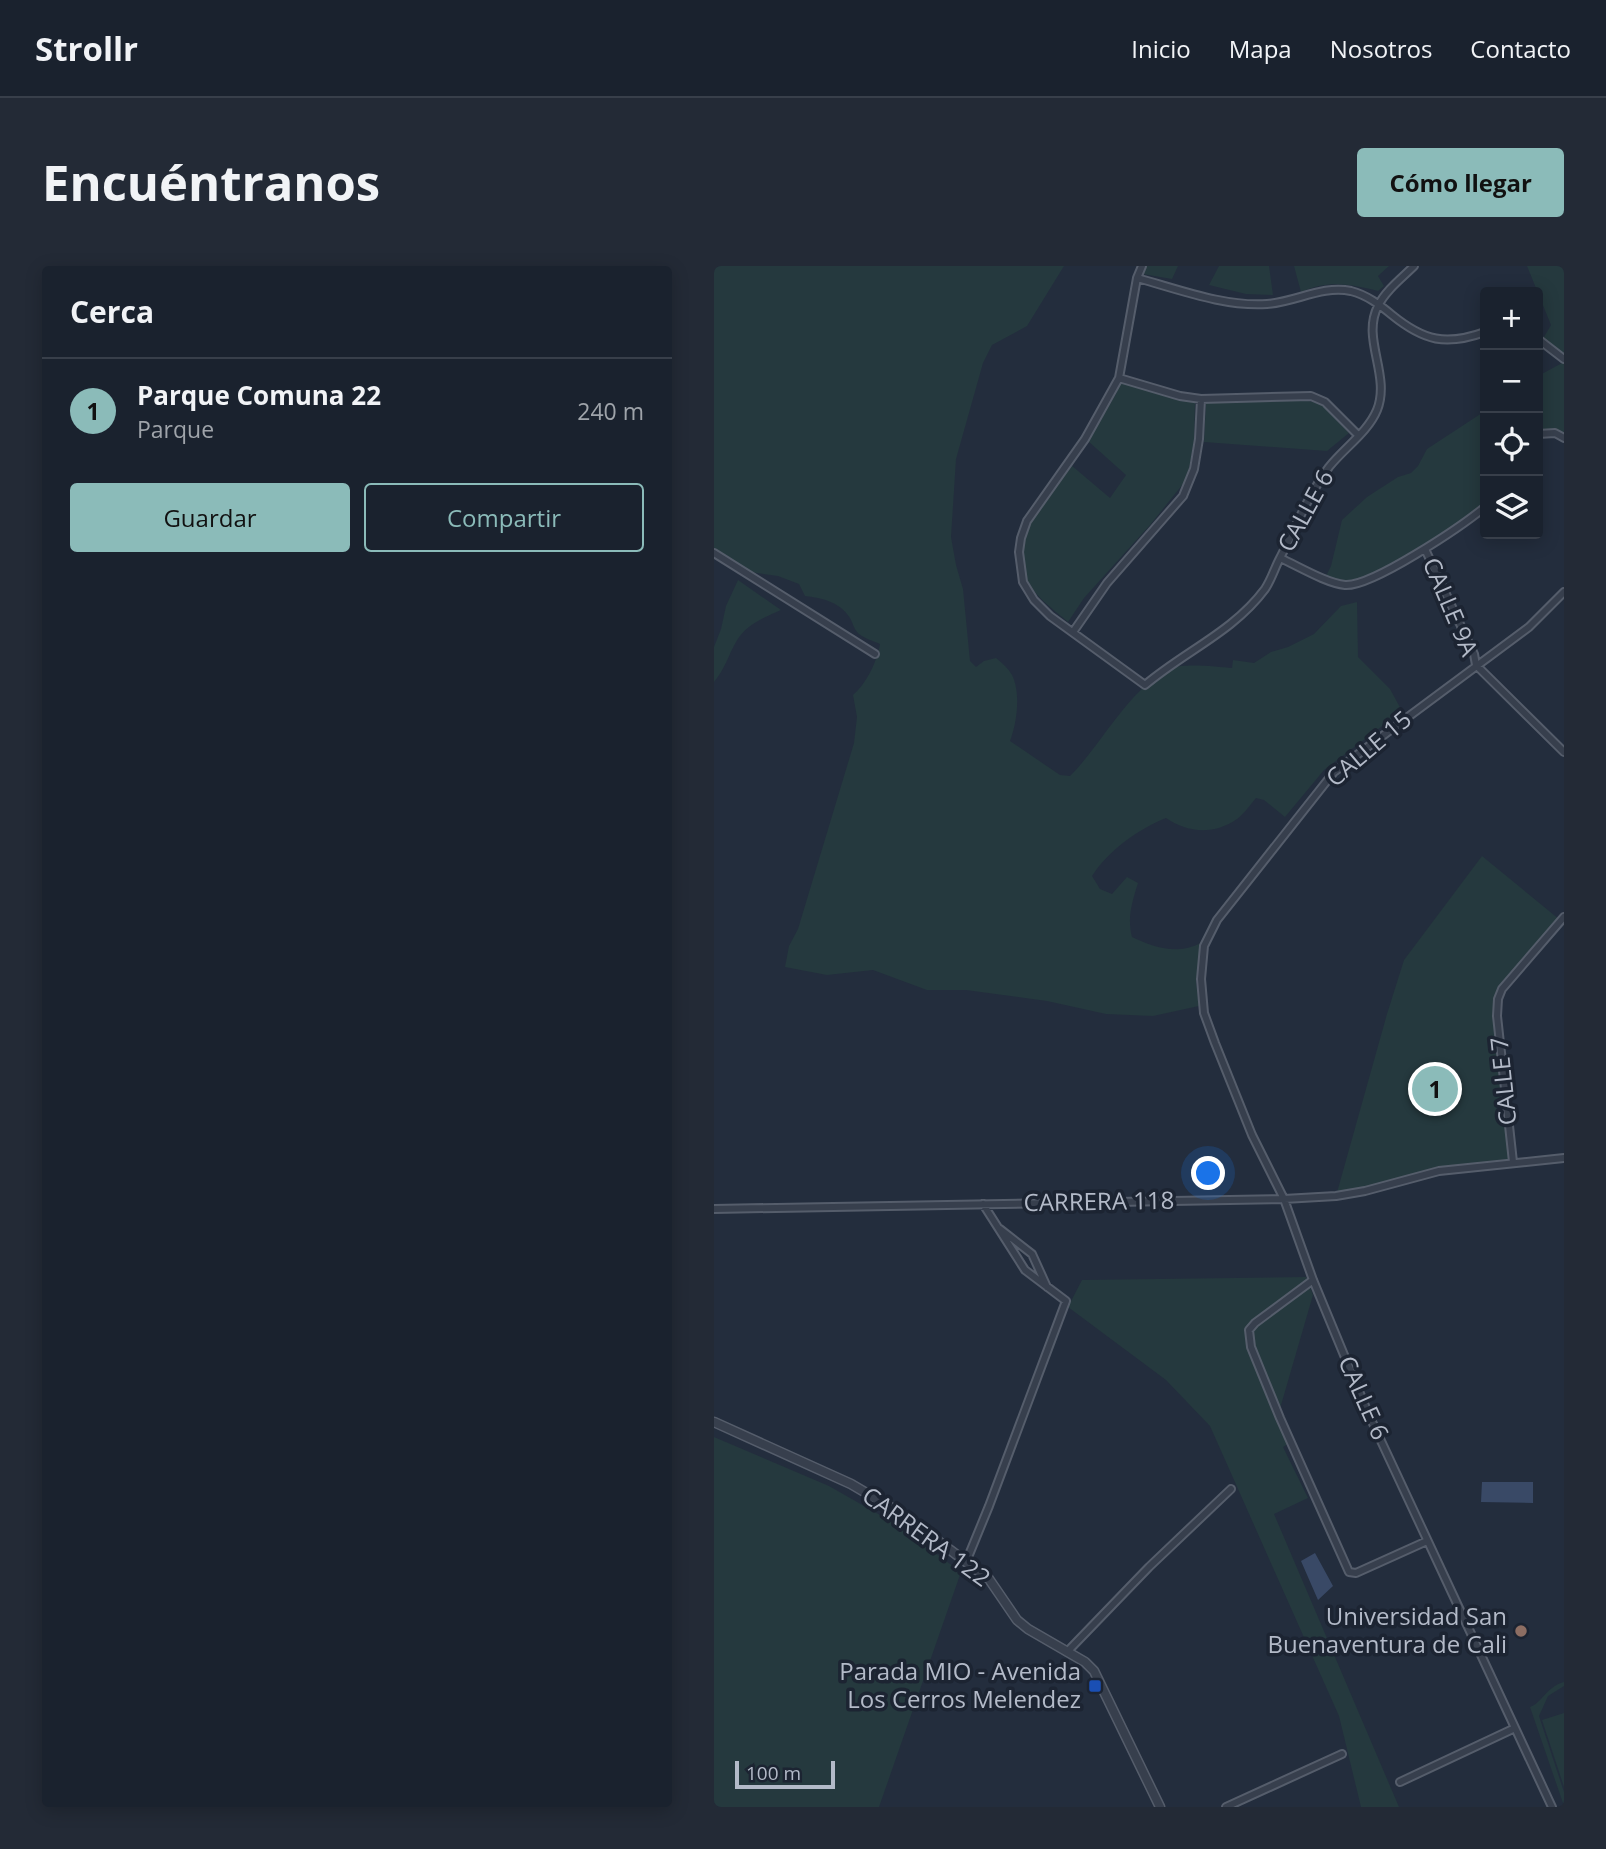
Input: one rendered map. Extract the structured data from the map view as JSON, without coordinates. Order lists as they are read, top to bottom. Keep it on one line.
{"streets":{"street":["CALLE 6","CALLE 9A","CALLE 15","CALLE 7","CARRERA 118","CARRERA 122"]},"crossings":[["CALLE 6","CALLE 15"],["CALLE 6","CARRERA 118"],["CALLE 9A","CALLE 15"],["CALLE 7","CARRERA 118"]],"places":{"other":["Universidad San Buenaventura de Cali"],"transit":["Parada MIO - Avenida Los Cerros Melendez"]},"scale_bar":"100 m","page":{"header":"Strollr","nav":["Inicio","Mapa","Nosotros","Contacto"],"buttons":["Cómo llegar",["Guardar","Compartir"]],"title":"Encuéntranos","heading":"Cerca","map_buttons":["+","−"],"list":[{"mark":"1","name":"Parque Comuna 22","note":"Parque","value":"240 m"}],"pins":"1","scale":"100 m"}}
